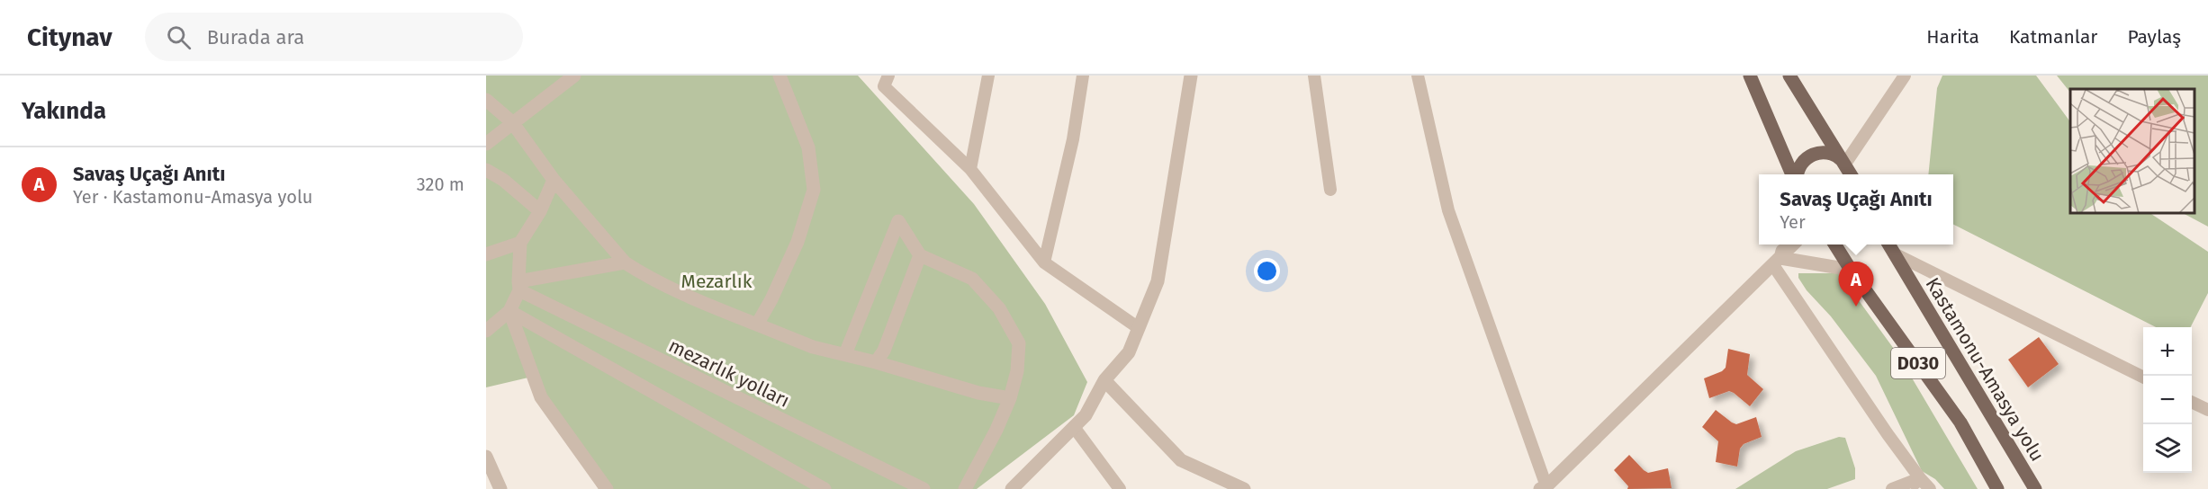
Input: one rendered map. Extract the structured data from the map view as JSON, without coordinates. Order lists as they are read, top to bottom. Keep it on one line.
{"streets":{"main road":["D030","Kastamonu-Amasya yolu"],"street":["mezarlık yolları"]},"parks":["Mezarlık"],"page":{"header":"Citynav","search":"Burada ara","nav":["Harita","Katmanlar","Paylaş"],"heading":"Yakında","list":[{"mark":"A","name":"Savaş Uçağı Anıtı","note":"Yer · Kastamonu-Amasya yolu","value":"320 m"}],"popup":["Savaş Uçağı Anıtı","Yer"],"pins":"A","map_buttons":["+","−"]}}
